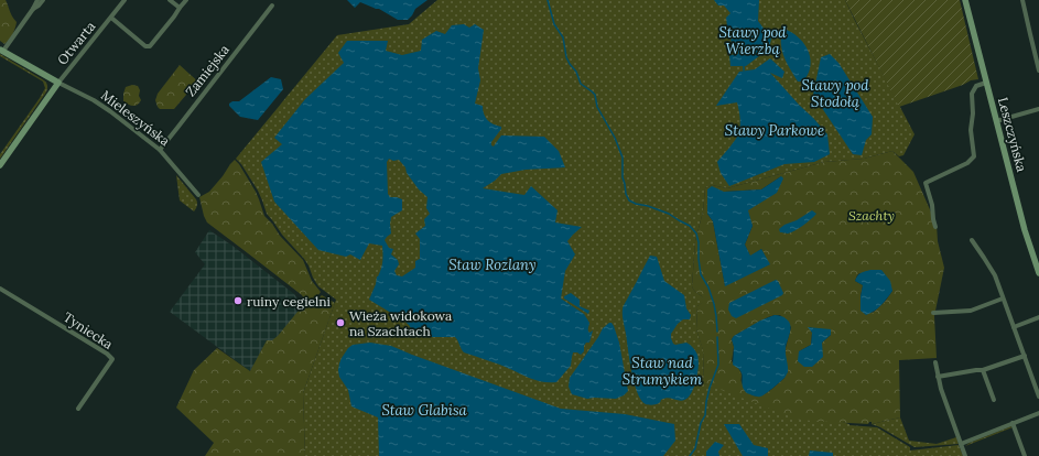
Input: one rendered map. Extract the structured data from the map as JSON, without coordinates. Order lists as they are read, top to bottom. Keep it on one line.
{"streets":{"street":["Otwarta","Zamiejska","Mieleszyńska","Leszczyńska","Tyniecka"]},"crossings":[["Otwarta","Mieleszyńska"],["Zamiejska","Mieleszyńska"]],"water":["Stawy pod Wierzbą","Stawy pod Stodołą","Stawy Parkowe","Staw Rozlany","Staw nad Strumykiem","Staw Glabisa"],"parks":["Szachty"],"places":["ruiny cegielni","Wieża widokowa na Szachtach"]}
